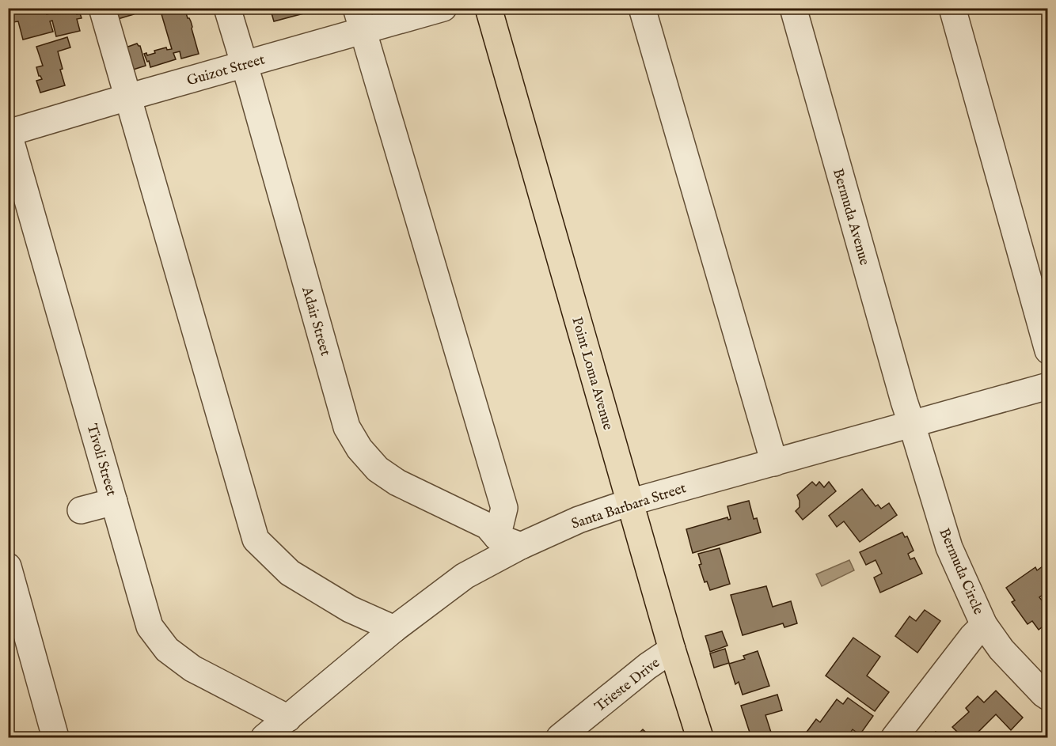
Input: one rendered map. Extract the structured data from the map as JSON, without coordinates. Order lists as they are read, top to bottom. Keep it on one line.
{"streets":{"main road":["Point Loma Avenue"],"street":["Guizot Street","Bermuda Avenue","Adair Street","Tivoli Street","Santa Barbara Street","Bermuda Circle","Trieste Drive"]},"crossings":[["Guizot Street","Adair Street"],["Guizot Street","Tivoli Street"],["Bermuda Avenue","Santa Barbara Street"],["Bermuda Avenue","Bermuda Circle"],["Adair Street","Santa Barbara Street"],["Point Loma Avenue","Santa Barbara Street"],["Point Loma Avenue","Trieste Drive"],["Tivoli Street","Santa Barbara Street"],["Santa Barbara Street","Bermuda Circle"]]}
